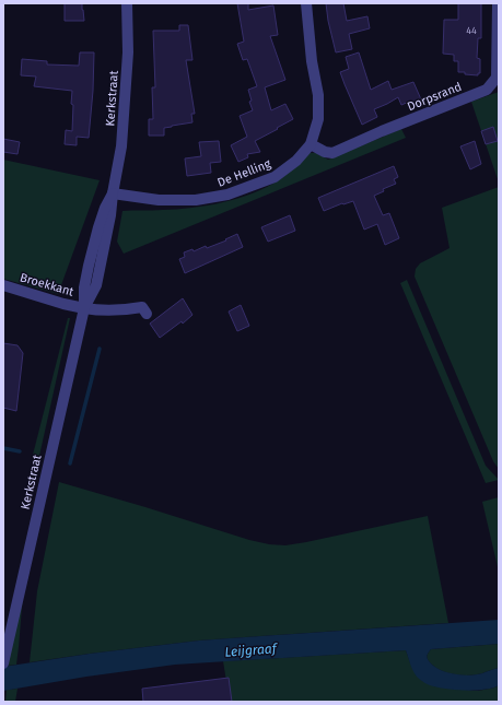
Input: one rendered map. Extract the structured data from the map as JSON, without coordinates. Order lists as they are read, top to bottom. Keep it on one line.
{"streets":{"street":["Dorpsrand","Kerkstraat","De Helling","Broekkant"]},"crossings":[["Dorpsrand","De Helling"],["Kerkstraat","De Helling"],["Kerkstraat","Broekkant"]],"water":["Leijgraaf"],"house_numbers":["44"]}
